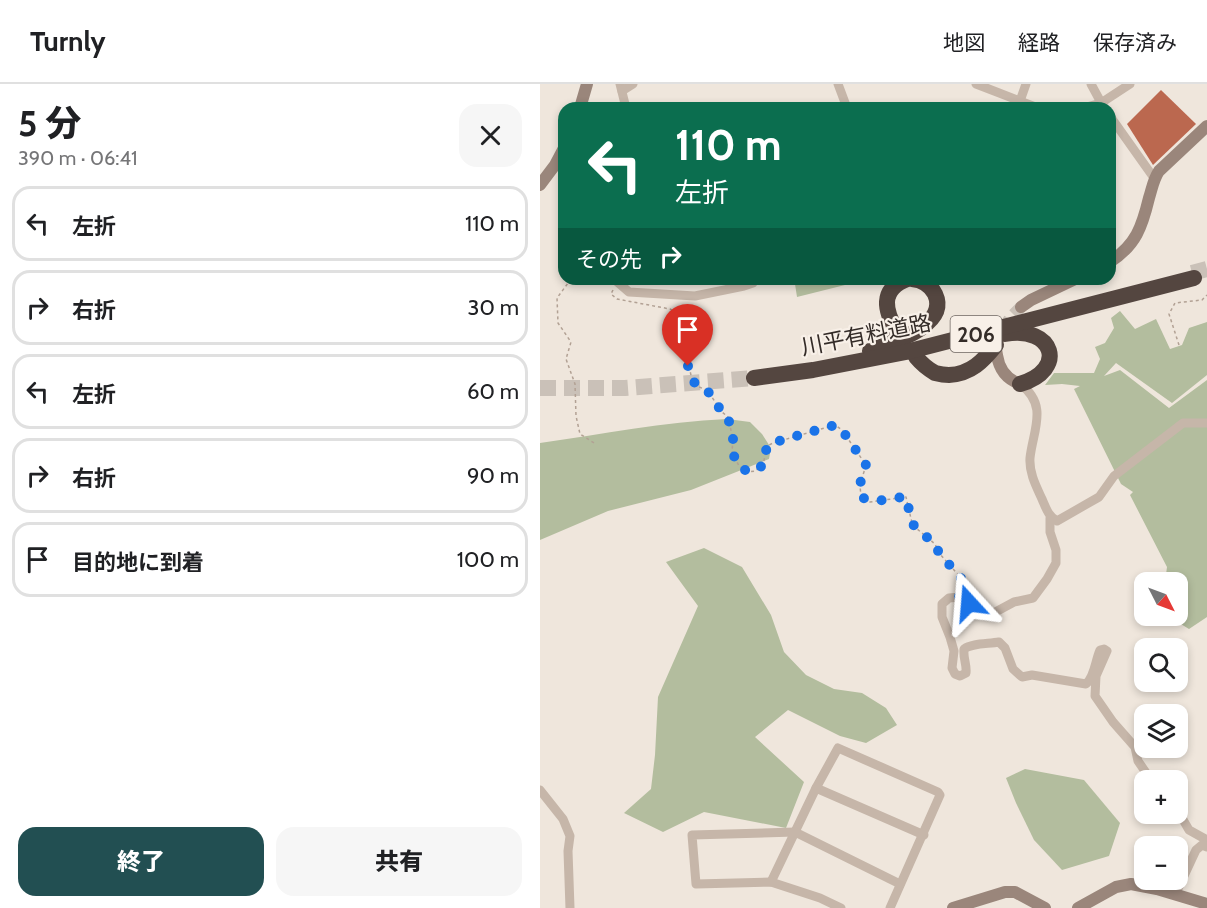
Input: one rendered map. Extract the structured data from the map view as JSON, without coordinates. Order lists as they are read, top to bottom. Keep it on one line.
{"streets":{"highway":["206","川平有料道路"]},"north":"bottom right","page":{"header":"Turnly","nav":["地図","経路","保存済み"],"heading":["5 分","390 m · 06:41"],"turn":["110 m","左折"],"list":[{"name":"左折","value":"110 m"},{"name":"右折","value":"30 m"},{"name":"左折","value":"60 m"},{"name":"右折","value":"90 m"},{"name":"目的地に到着","value":"100 m"}],"then":"その先","map_buttons":["+","−"],"buttons":["終了","共有"]}}
